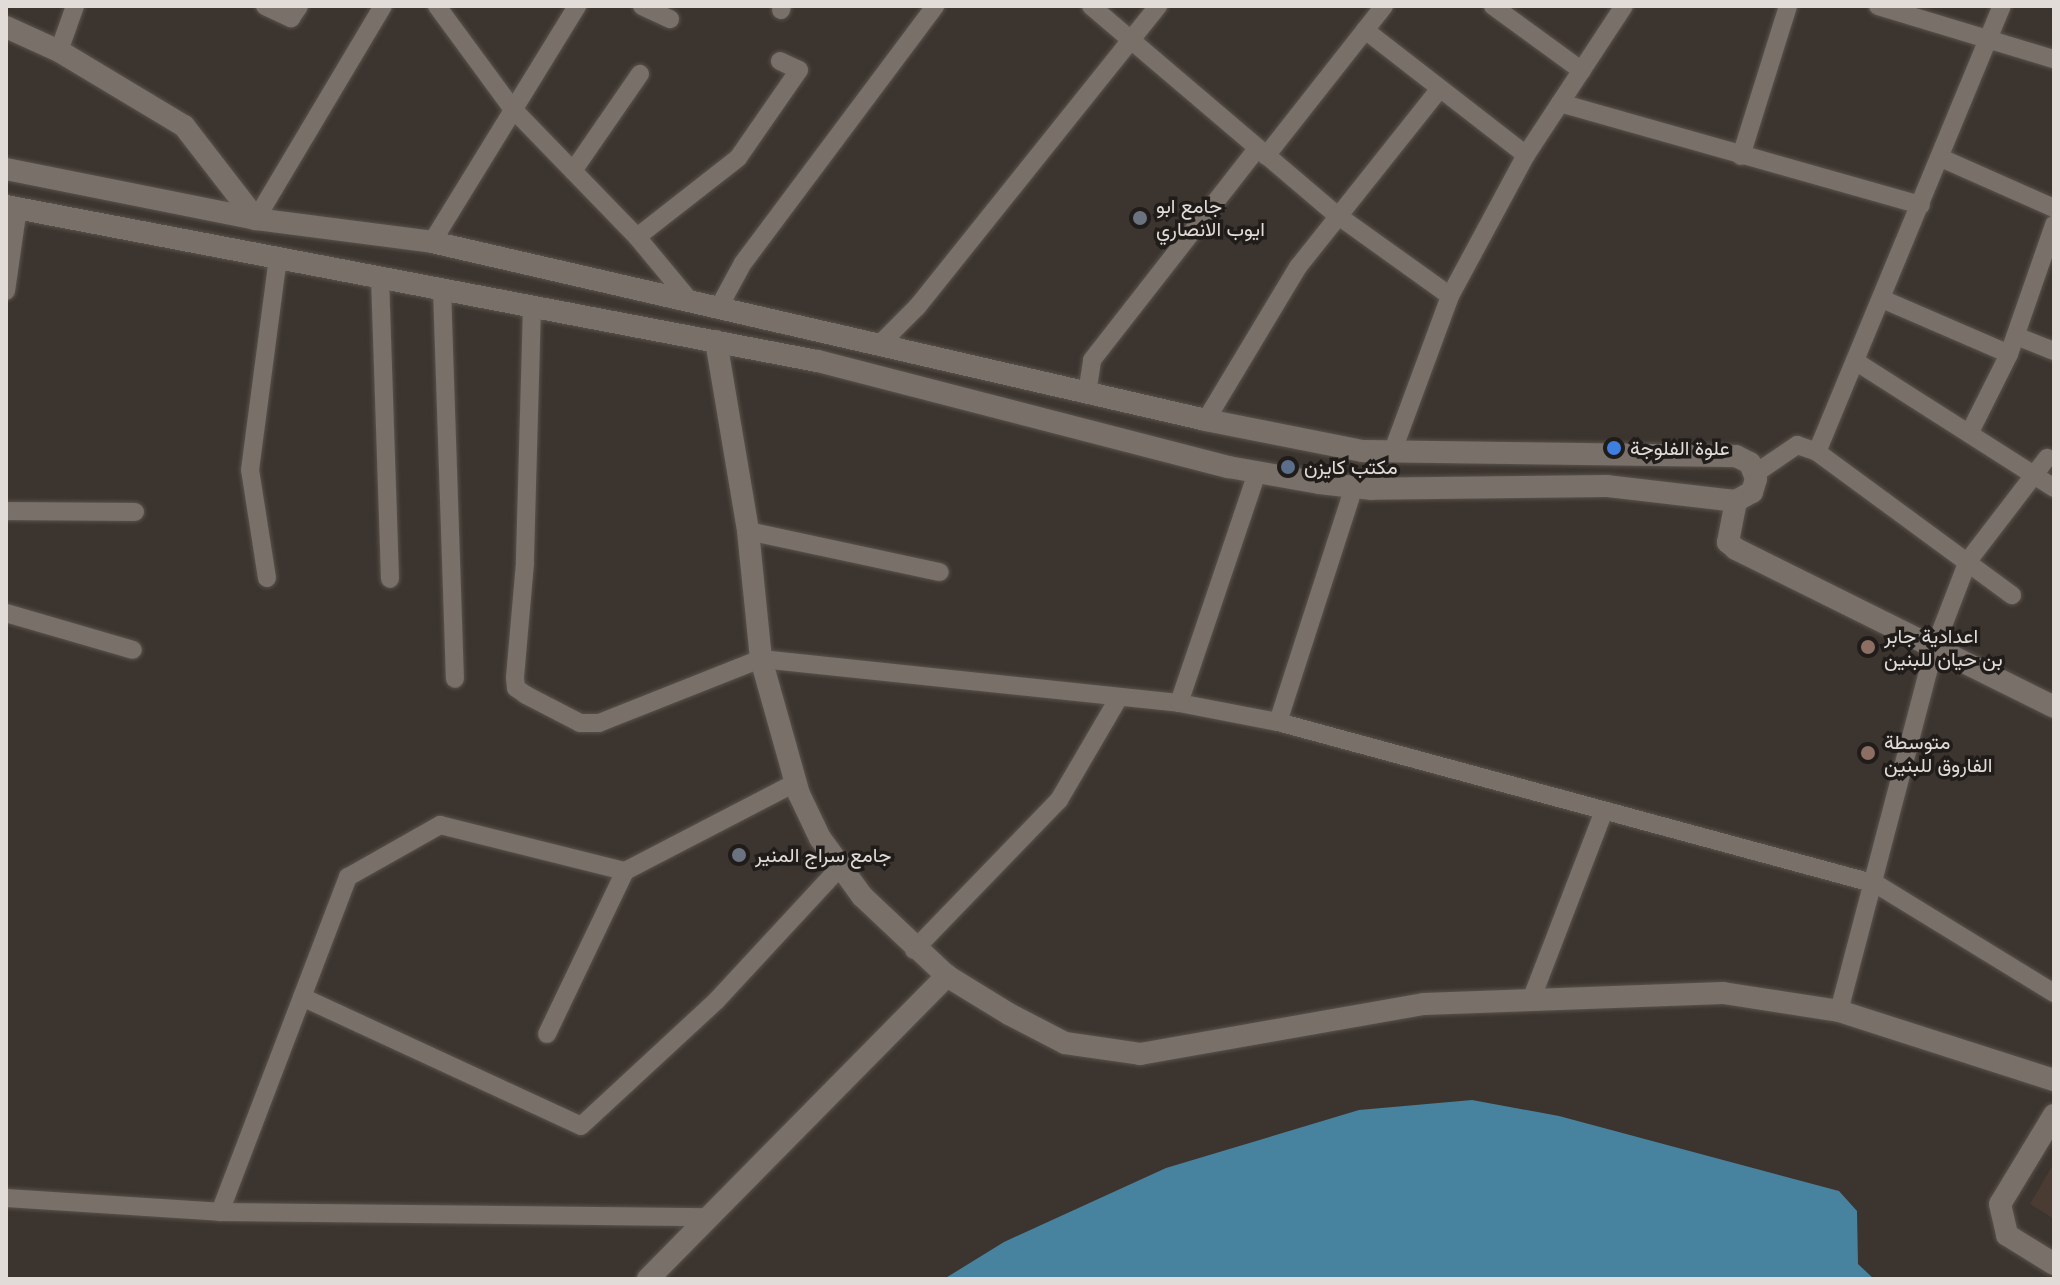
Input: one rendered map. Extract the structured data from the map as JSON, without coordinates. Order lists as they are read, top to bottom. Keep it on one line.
{"places":["جامع ابو ايوب الانصاري","علوة الفلوجة","مكتب كايزن","اعدادية جابر بن حيان للبنين","متوسطة الفاروق للبنين","جامع سراج المنير"]}
